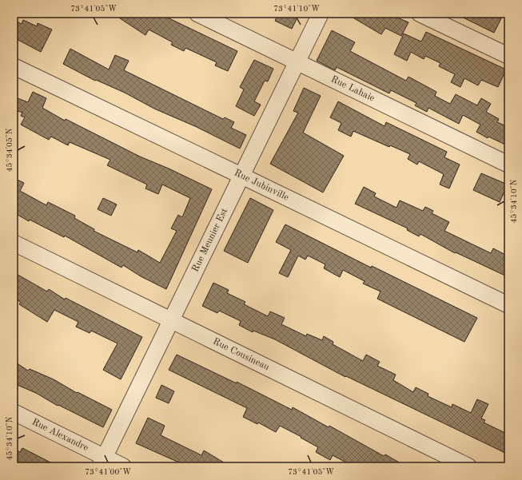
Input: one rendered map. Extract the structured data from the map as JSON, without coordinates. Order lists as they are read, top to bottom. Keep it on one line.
{"streets":{"street":["Rue Lahaie","Rue Jubinville","Rue Meunier Est","Rue Cousineau","Rue Alexandre"]},"crossings":[["Rue Lahaie","Rue Meunier Est"],["Rue Jubinville","Rue Meunier Est"],["Rue Meunier Est","Rue Cousineau"],["Rue Meunier Est","Rue Alexandre"]],"coordinates":["73°41'05\"W","73°41'10\"W","45°34'05\"N","45°34'10\"N","73°41'00\"W"]}
